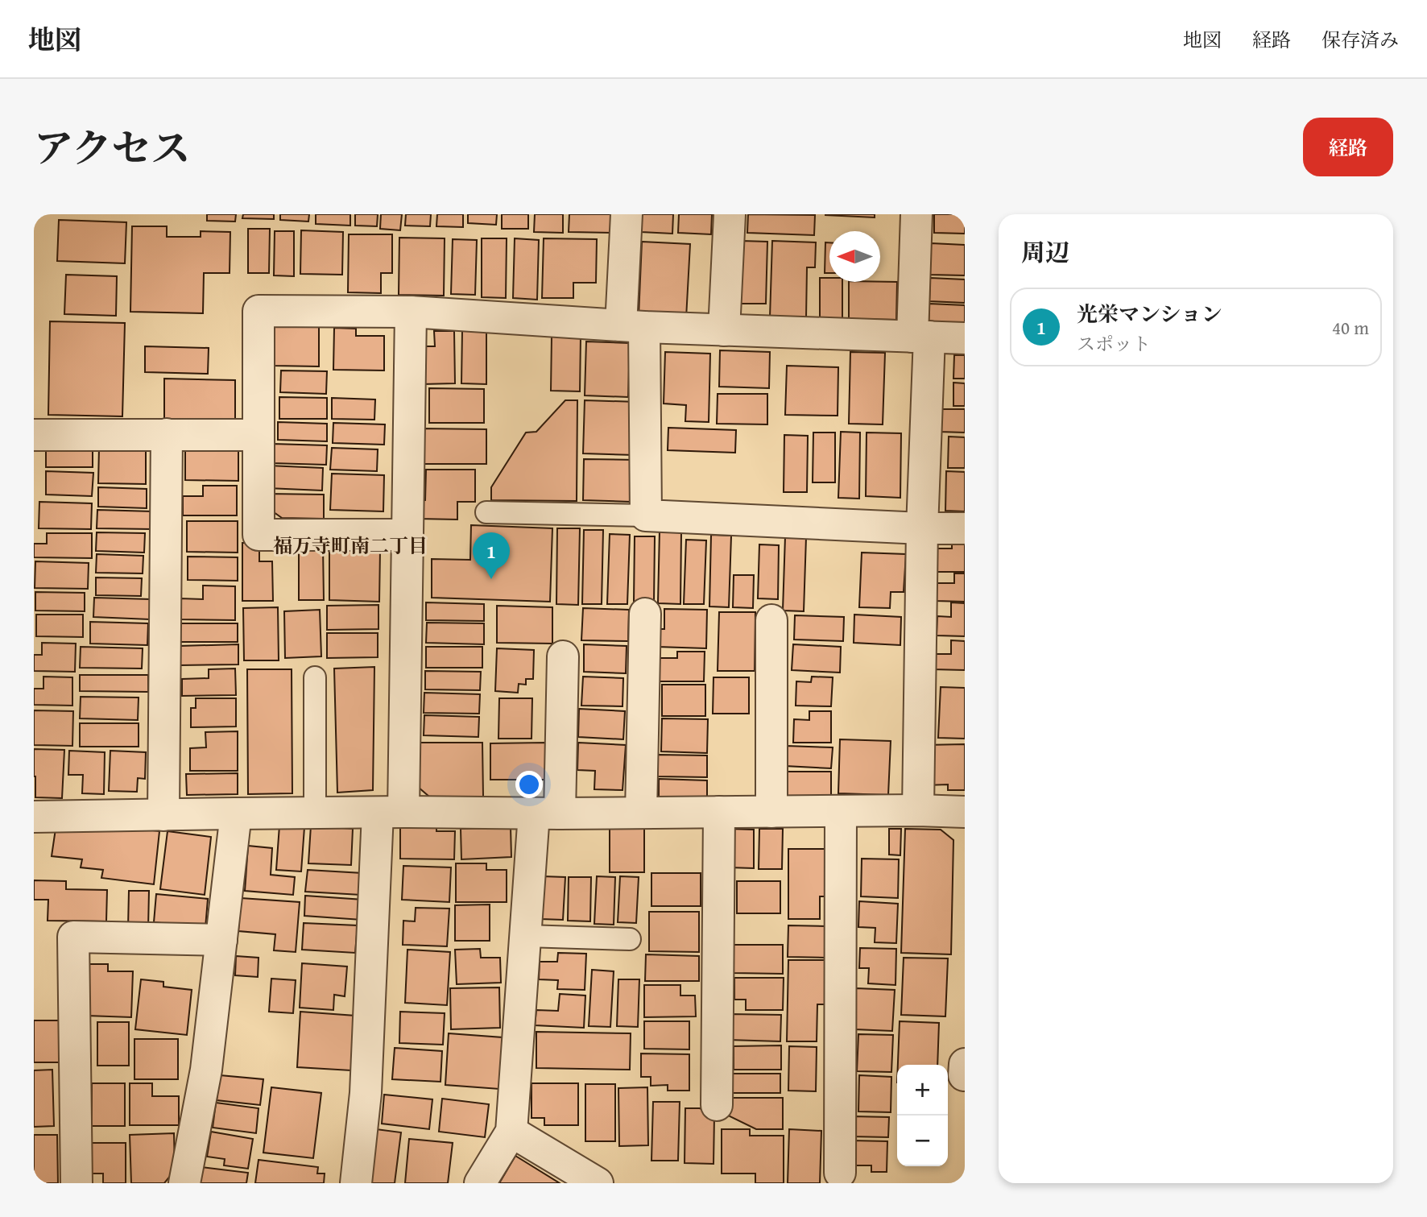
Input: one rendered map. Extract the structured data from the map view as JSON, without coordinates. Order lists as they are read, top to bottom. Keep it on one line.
{"districts":["福万寺町南二丁目"],"north":"left","page":{"header":"地図","nav":["地図","経路","保存済み"],"title":"アクセス","buttons":"経路","heading":"周辺","list":[{"mark":"1","name":"光栄マンション","note":"スポット","value":"40 m"}],"pins":"1","map_buttons":["+","−"]}}
